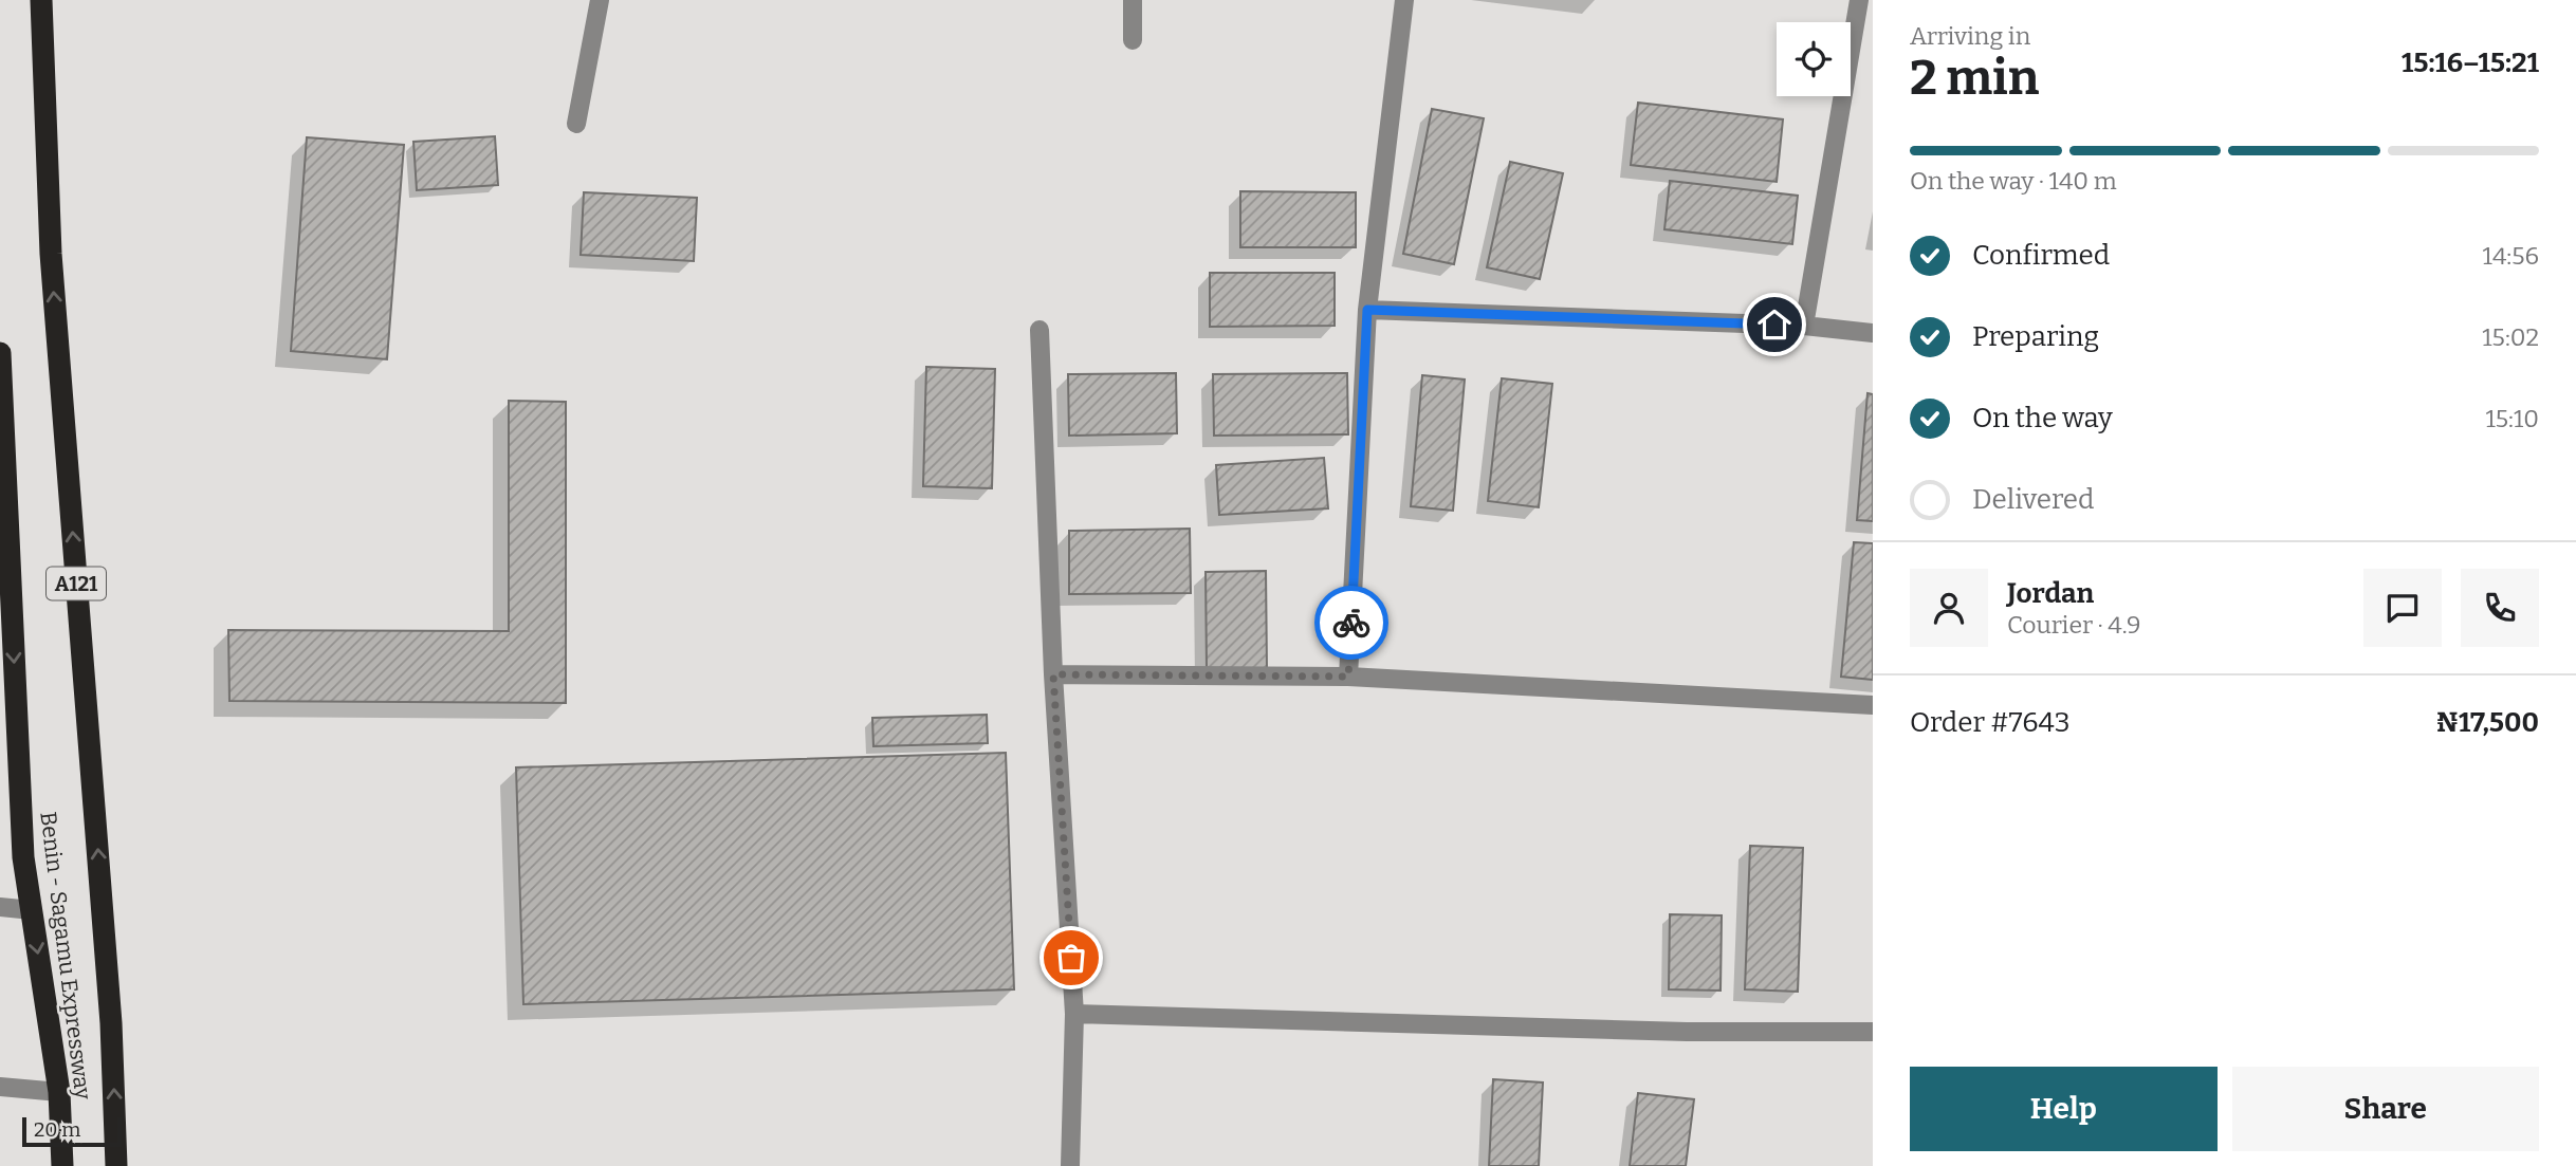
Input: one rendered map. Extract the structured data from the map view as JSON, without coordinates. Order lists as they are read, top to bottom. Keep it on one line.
{"streets":{"highway":["A121","Benin - Sagamu Expressway"]},"scale_bar":"20 m","page":{"heading":["2 min","Arriving in","15:16–15:21"],"panel":["Jordan","Courier · 4.9","Order #7643","₦17,500"],"bar":"On the way · 140 m","list":[["Confirmed","14:56"],["Preparing","15:02"],["On the way","15:10"],"Delivered"],"buttons":["Help","Share"],"scale":"20 m"}}
